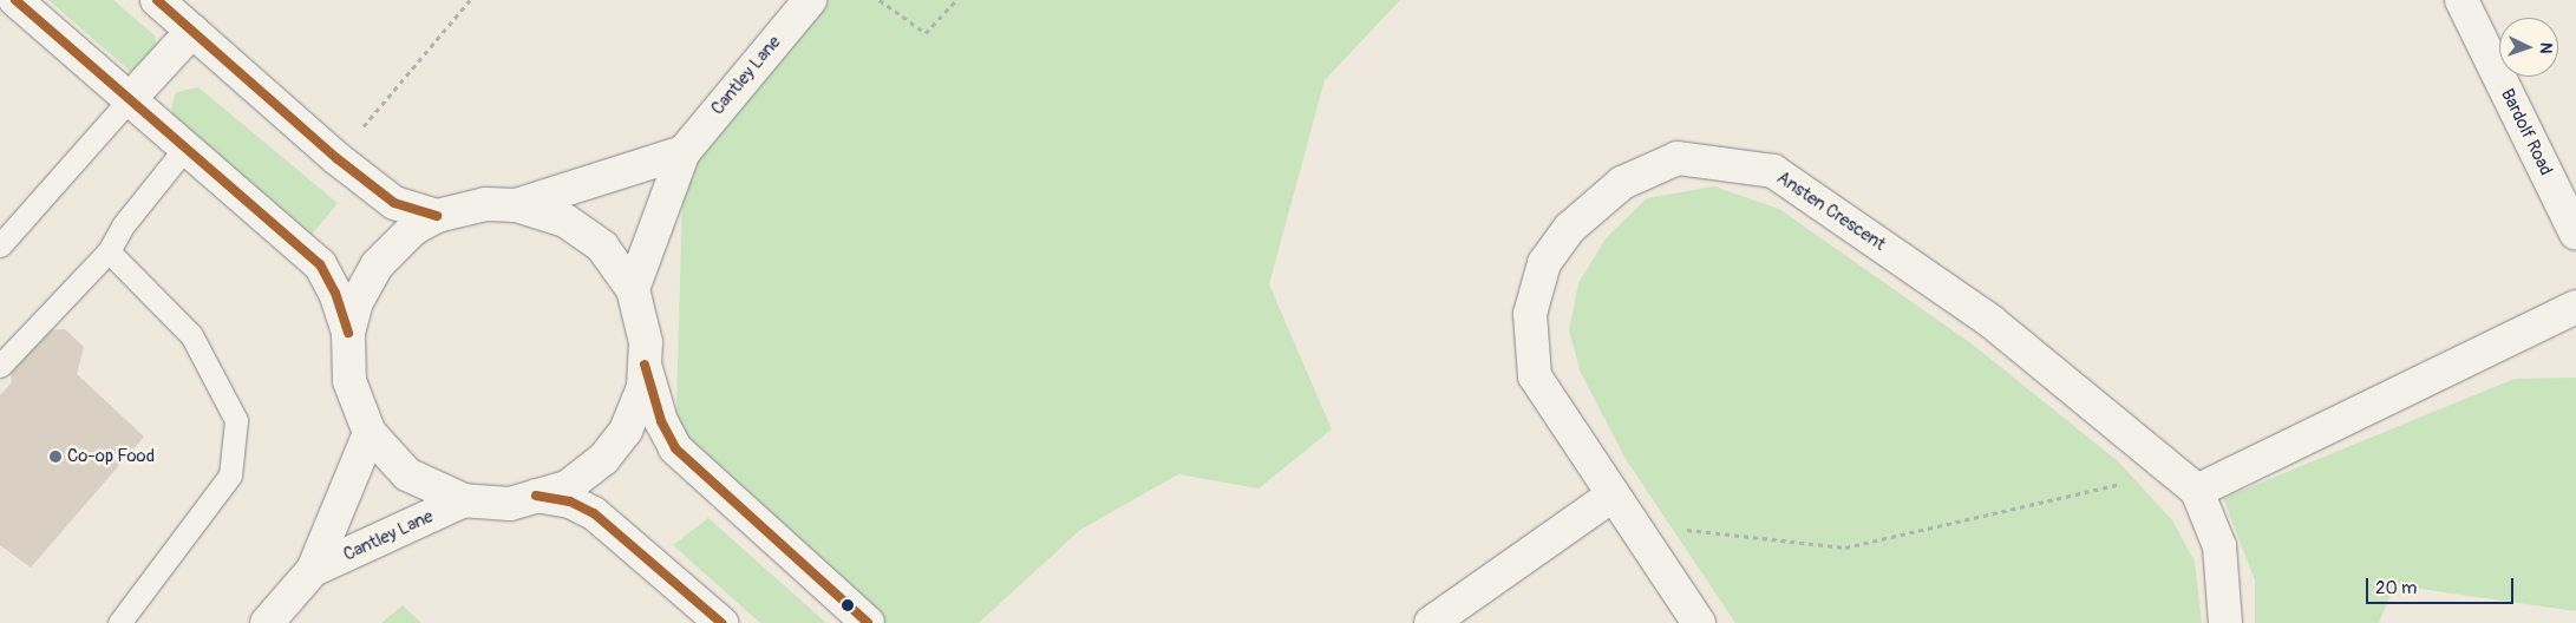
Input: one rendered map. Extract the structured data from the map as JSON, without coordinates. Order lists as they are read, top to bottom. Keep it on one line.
{"streets":{"street":["Cantley Lane","Bardolf Road","Ansten Crescent"]},"places":["Co-op Food"],"scale_bar":"20 m","north":"right"}
